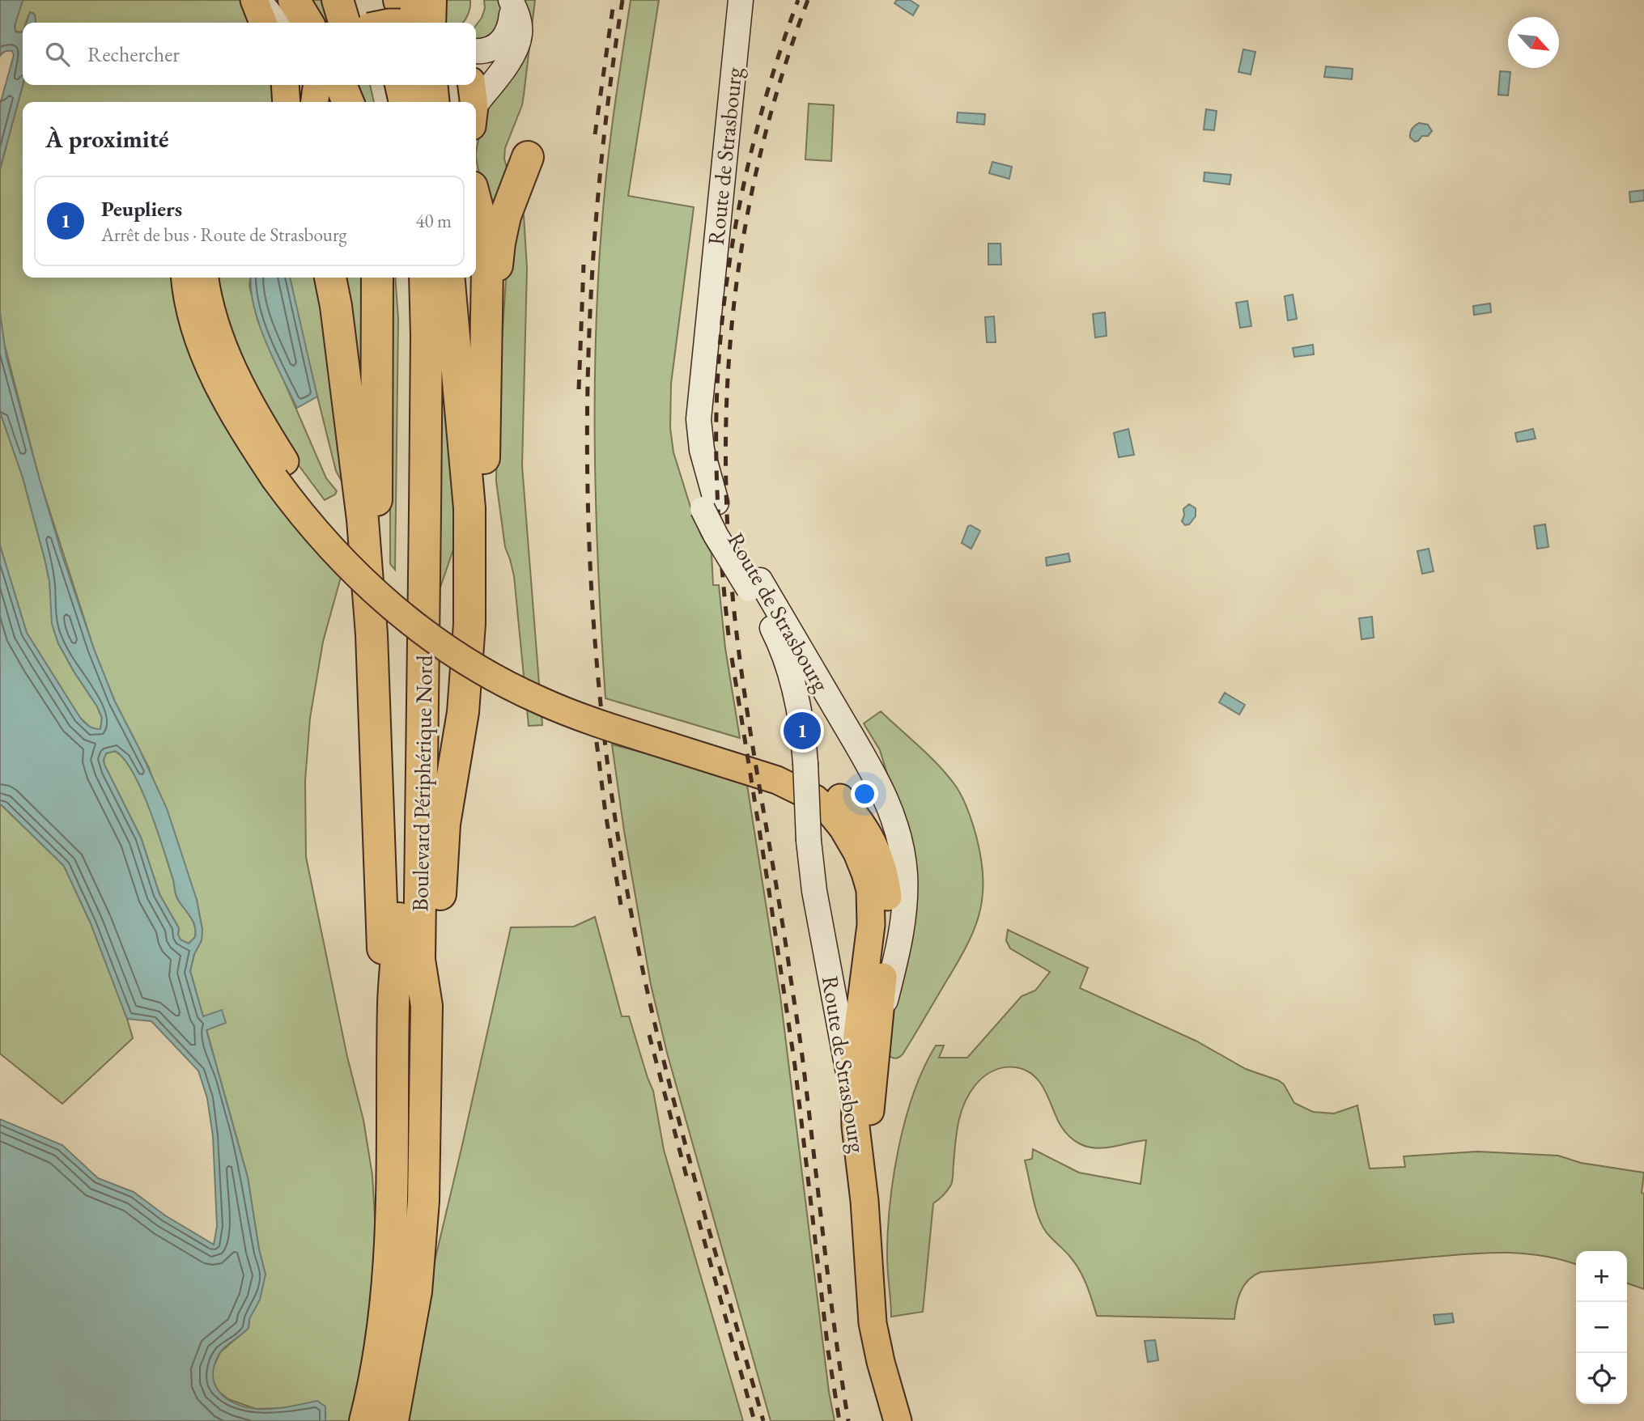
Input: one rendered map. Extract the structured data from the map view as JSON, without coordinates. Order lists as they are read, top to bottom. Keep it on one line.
{"streets":{"highway":["Boulevard Périphérique Nord"],"main road":["Route de Strasbourg"]},"north":"bottom right","page":{"search":"Rechercher","heading":"À proximité","list":[{"mark":"1","name":"Peupliers","note":"Arrêt de bus · Route de Strasbourg","value":"40 m"}],"pins":"1","map_buttons":["+","−"]}}
